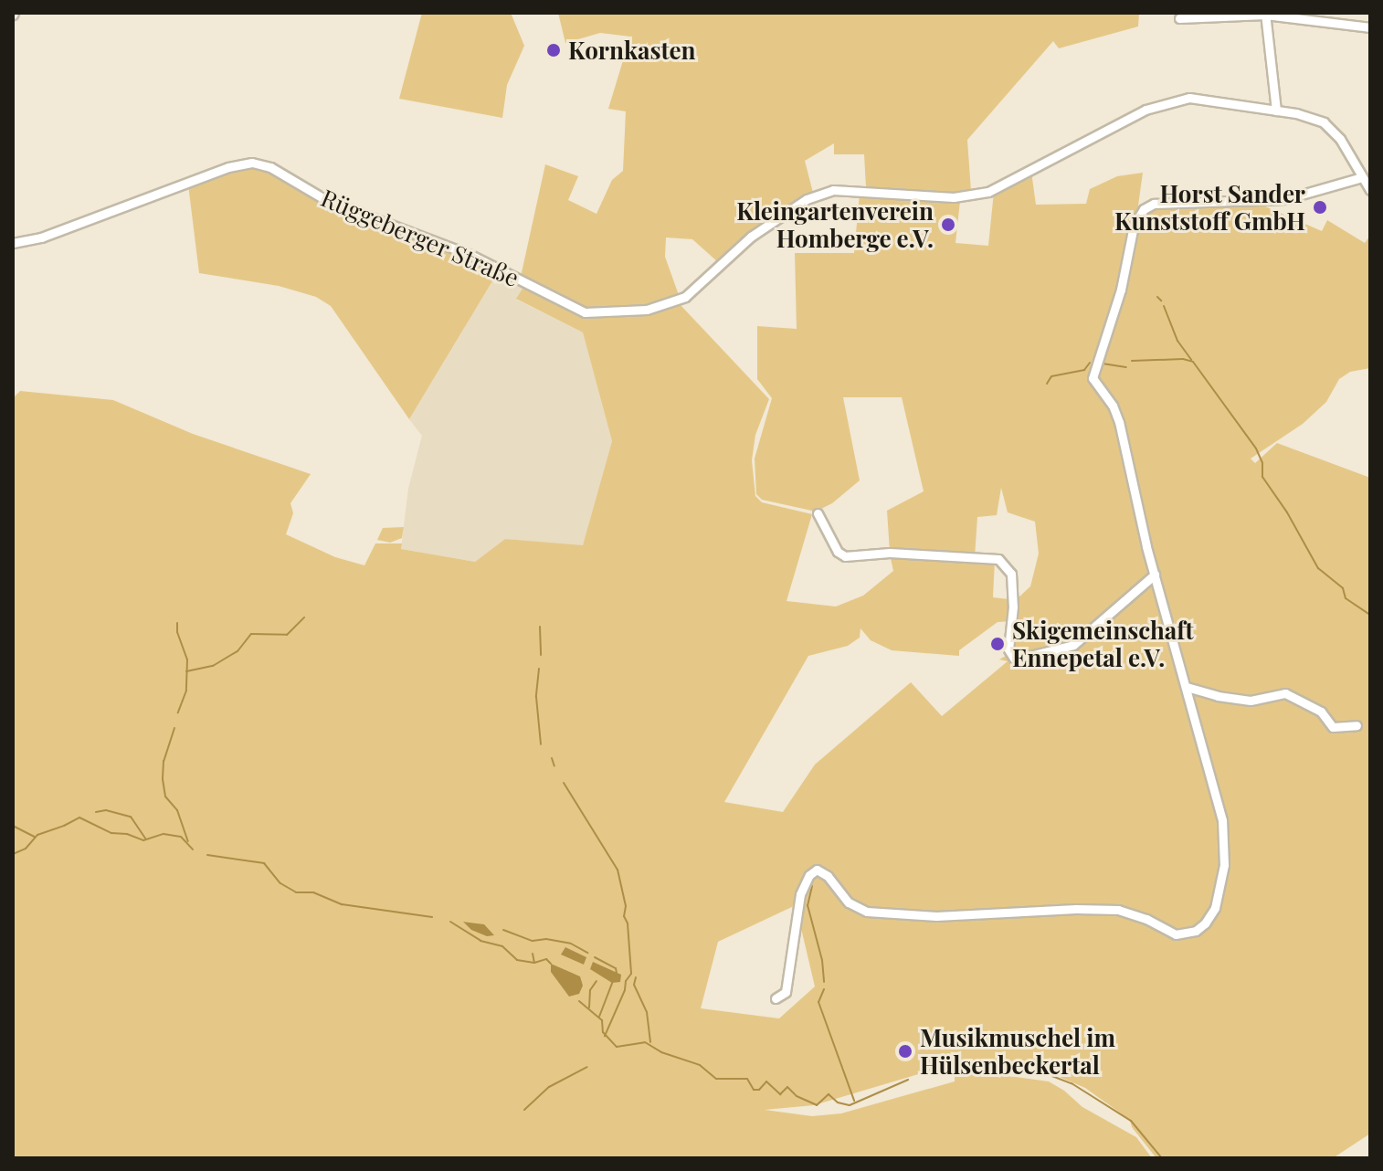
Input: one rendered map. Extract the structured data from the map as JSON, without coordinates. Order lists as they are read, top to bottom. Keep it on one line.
{"streets":{"street":["Rüggeberger Straße"]},"places":["Kornkasten","Horst Sander Kunststoff GmbH","Kleingartenverein Homberge e.V.","Skigemeinschaft Ennepetal e.V.","Musikmuschel im Hülsenbeckertal"]}
